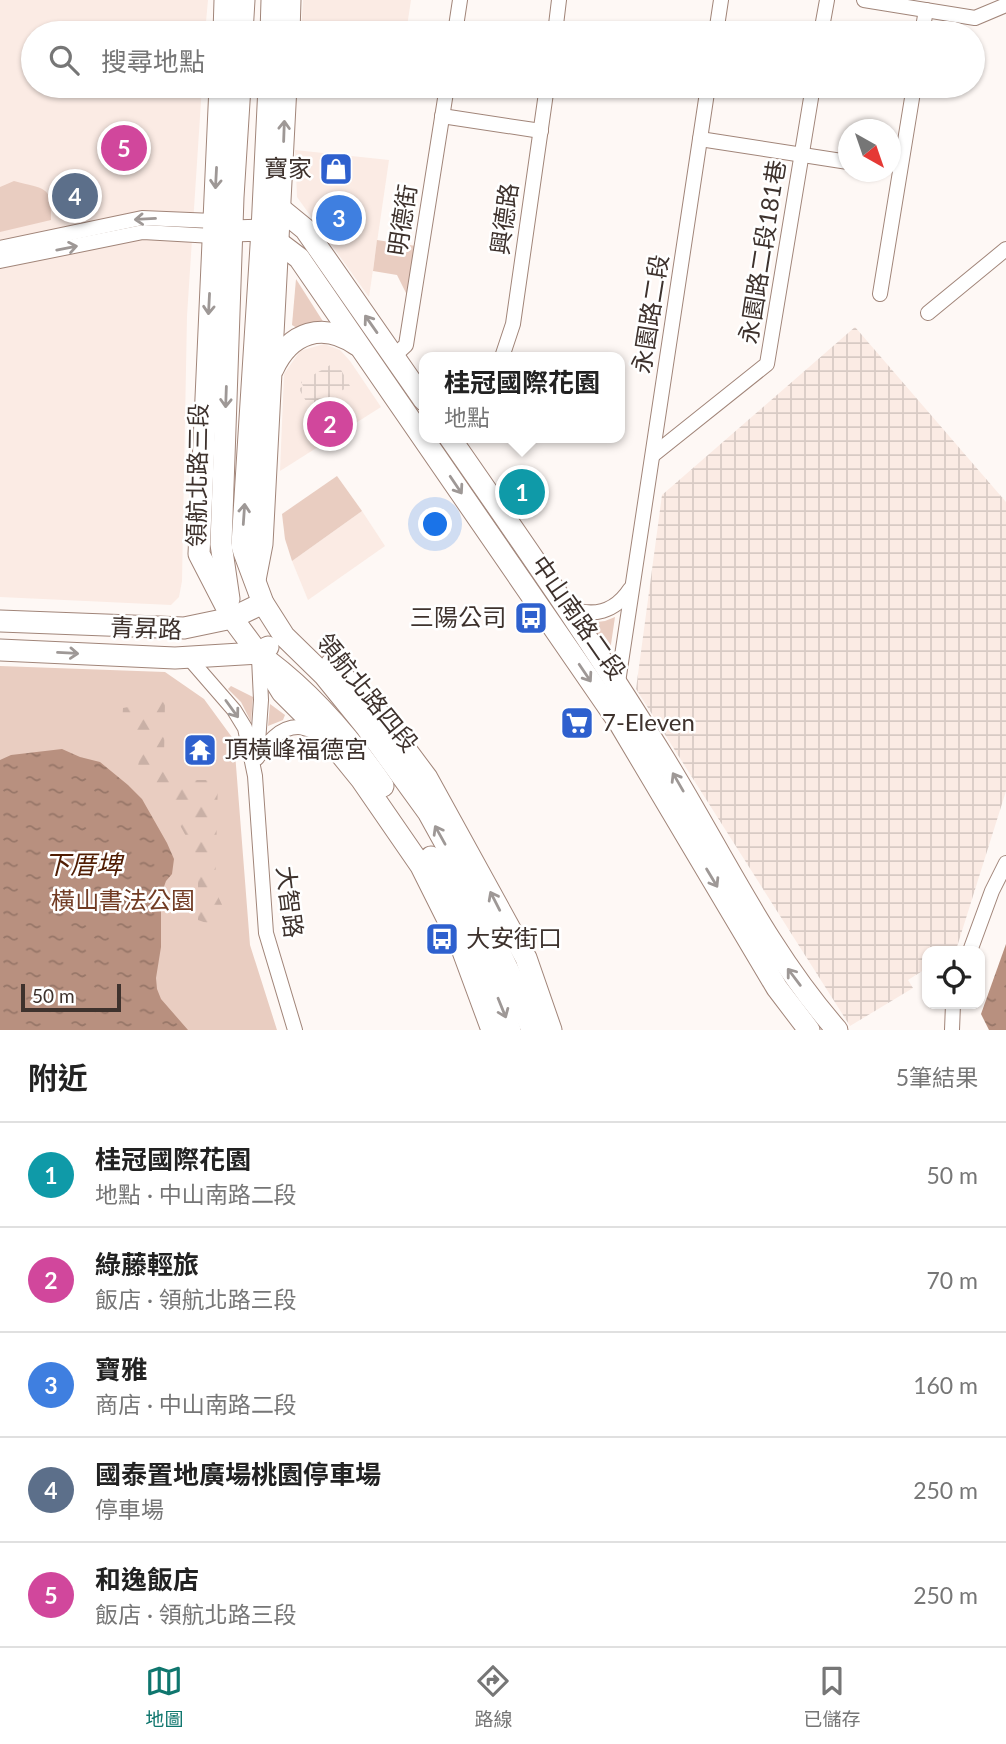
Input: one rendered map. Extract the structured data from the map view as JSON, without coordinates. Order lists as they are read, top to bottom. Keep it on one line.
{"streets":{"main road":["領航北路三段","中山南路二段","青昇路","領航北路四段"],"street":["興德路","明德街","永園路二段181巷","永園路二段","大智路"]},"crossings":[["永園路二段181巷","永園路二段"],["永園路二段","中山南路二段"],["領航北路三段","中山南路二段"],["領航北路三段","青昇路"],["領航北路三段","領航北路四段"],["青昇路","領航北路四段"],["青昇路","大智路"],["領航北路四段","大智路"]],"water":["下厝埤"],"parks":["橫山書法公園"],"places":{"shop":["寶家"],"bus stop":["三陽公司","大安街口"],"supermarket":["7-Eleven"],"temple":["頂橫峰福德宮"]},"scale_bar":"50 m","north":"bottom right","page":{"search":"搜尋地點","pins":["5","4","3","2","1"],"popup":["桂冠國際花園","地點"],"scale":"50 m","heading":["附近","5筆結果"],"list":[{"mark":"1","name":"桂冠國際花園","note":"地點 · 中山南路二段","value":"50 m"},{"mark":"2","name":"綠藤輕旅","note":"飯店 · 領航北路三段","value":"70 m"},{"mark":"3","name":"寶雅","note":"商店 · 中山南路二段","value":"160 m"},{"mark":"4","name":"國泰置地廣場桃園停車場","note":"停車場","value":"250 m"},{"mark":"5","name":"和逸飯店","note":"飯店 · 領航北路三段","value":"250 m"}],"nav":["地圖","路線","已儲存"]}}
